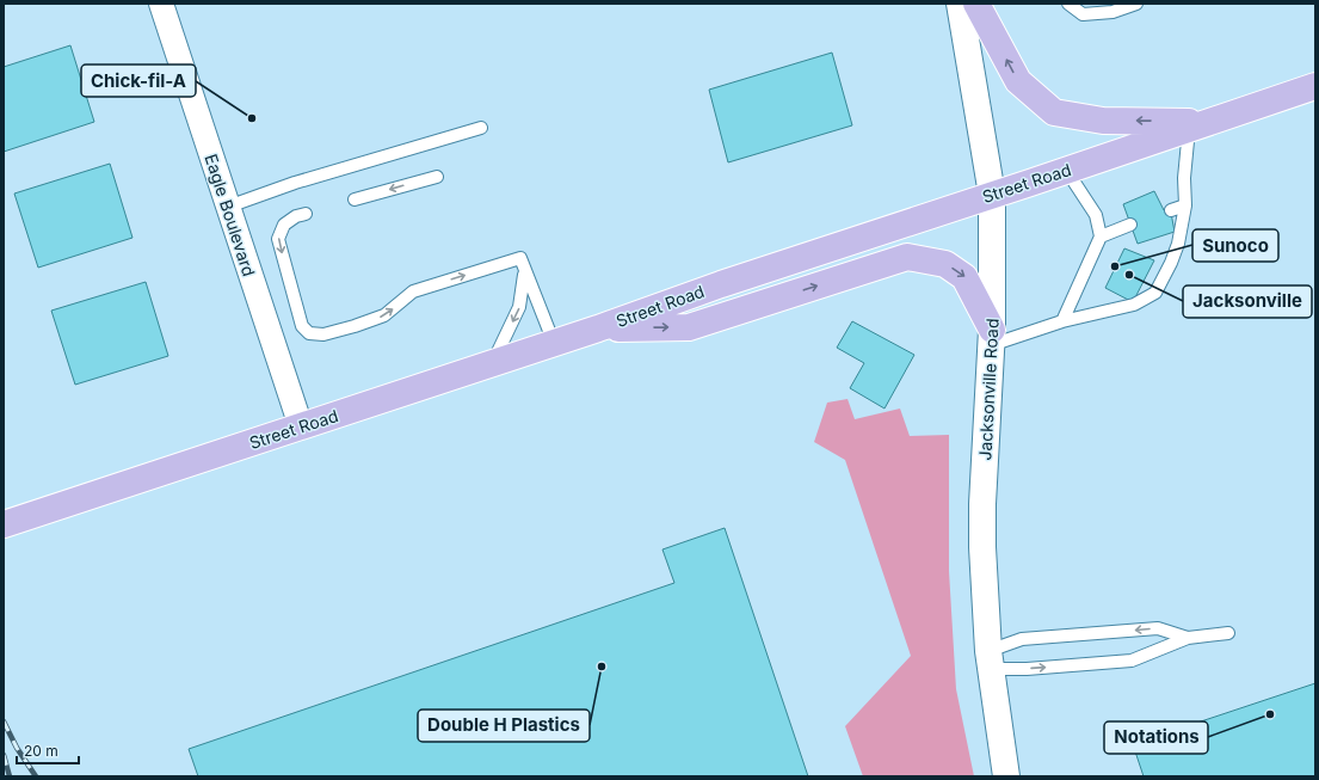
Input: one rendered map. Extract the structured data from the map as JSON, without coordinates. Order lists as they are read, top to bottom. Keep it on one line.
{"streets":{"main road":["Street Road","Jacksonville Road"],"street":["Eagle Boulevard"]},"crossings":[["Street Road","Eagle Boulevard"],["Street Road","Jacksonville Road"]],"places":["Chick-fil-A","Sunoco","Jacksonville","Double H Plastics","Notations"],"scale_bar":"20 m"}
